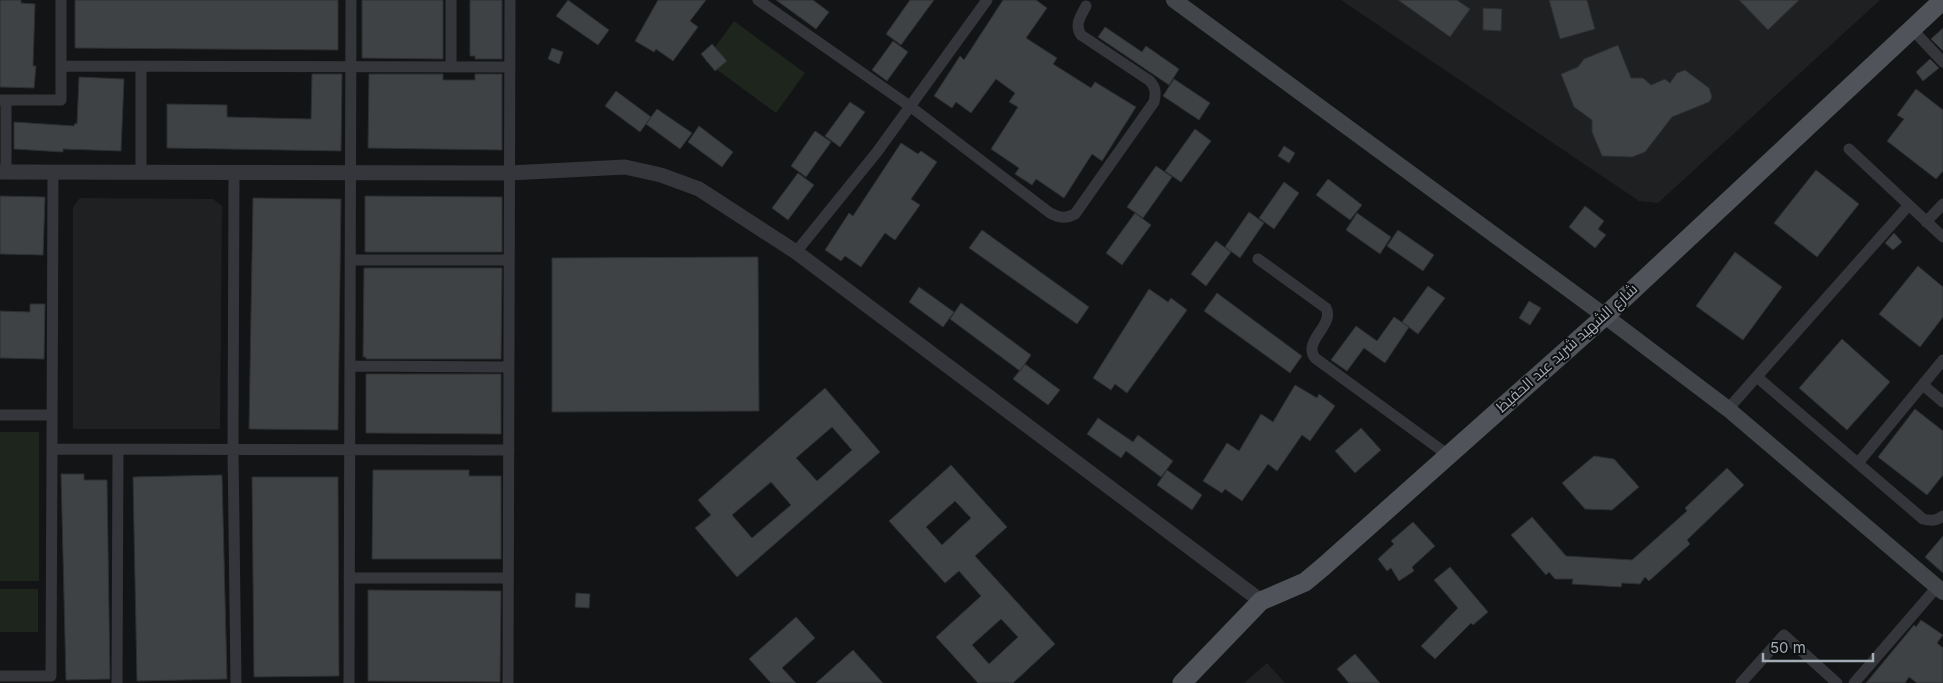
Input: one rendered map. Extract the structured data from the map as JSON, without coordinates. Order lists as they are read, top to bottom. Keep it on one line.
{"streets":{"main road":["شارع الشهيد شريد عبد الحفيظ"]},"scale_bar":"50 m"}
